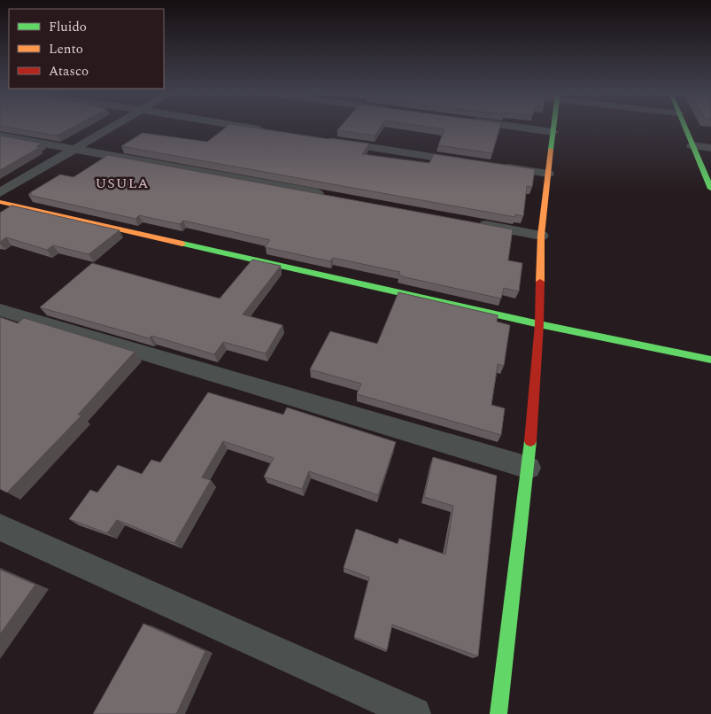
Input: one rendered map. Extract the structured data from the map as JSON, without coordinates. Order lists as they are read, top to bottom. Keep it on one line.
{"districts":["USULA"],"legend":["Fluido","Lento","Atasco"]}
